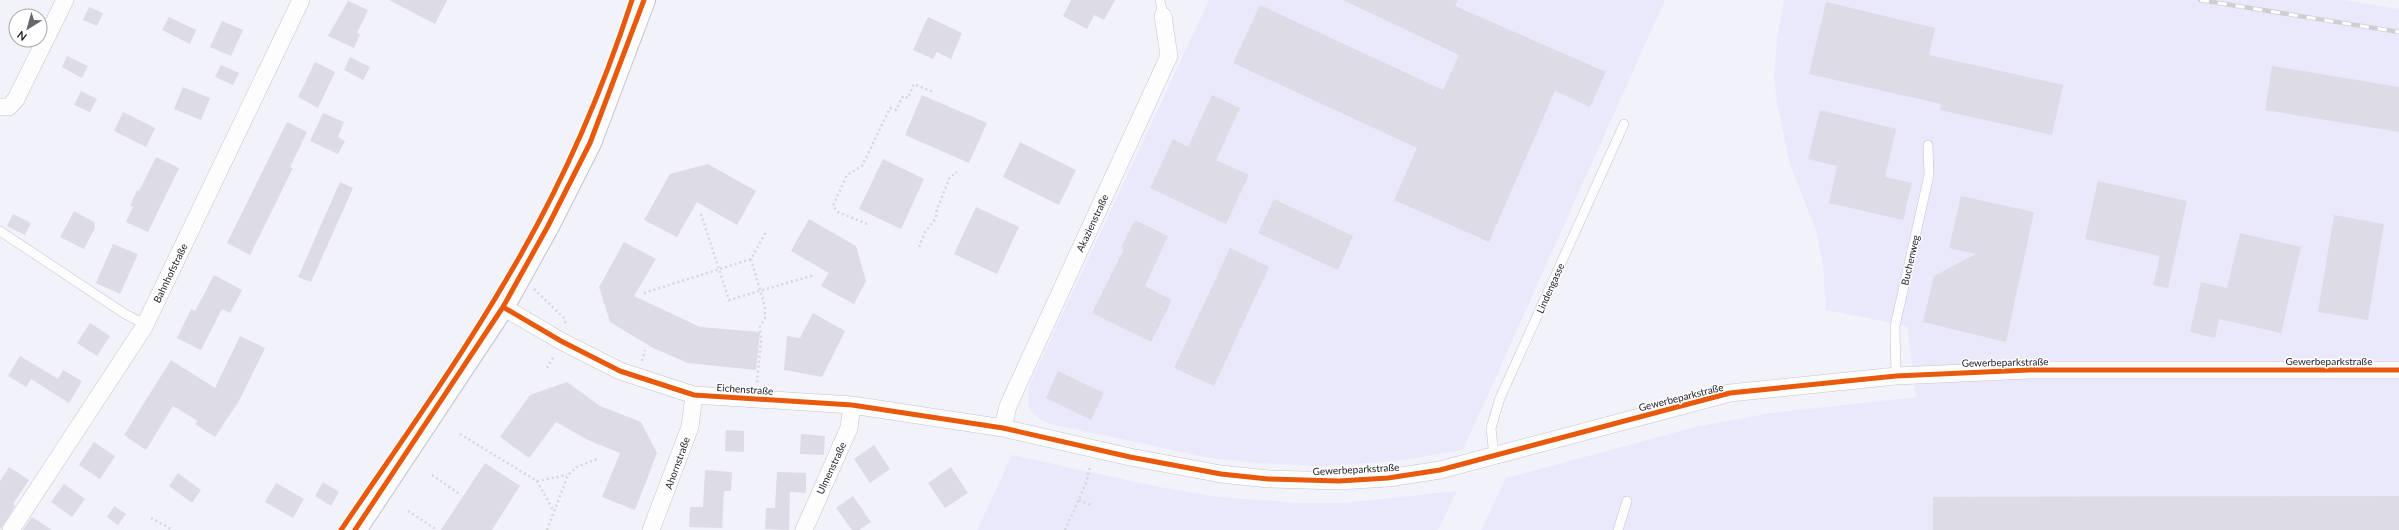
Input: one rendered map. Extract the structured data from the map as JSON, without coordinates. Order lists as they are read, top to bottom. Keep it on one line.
{"streets":{"street":["Akazienstraße","Bahnhofstraße","Gewerbeparkstraße","Eichenstraße","Ahornstraße","Ulmenstraße"],"lane":["Buchenweg","Lindengasse"]},"crossings":[["Akazienstraße","Gewerbeparkstraße"],["Akazienstraße","Eichenstraße"],["Buchenweg","Gewerbeparkstraße"],["Lindengasse","Gewerbeparkstraße"],["Gewerbeparkstraße","Eichenstraße"],["Eichenstraße","Ahornstraße"],["Eichenstraße","Ulmenstraße"]],"north":"bottom left"}
